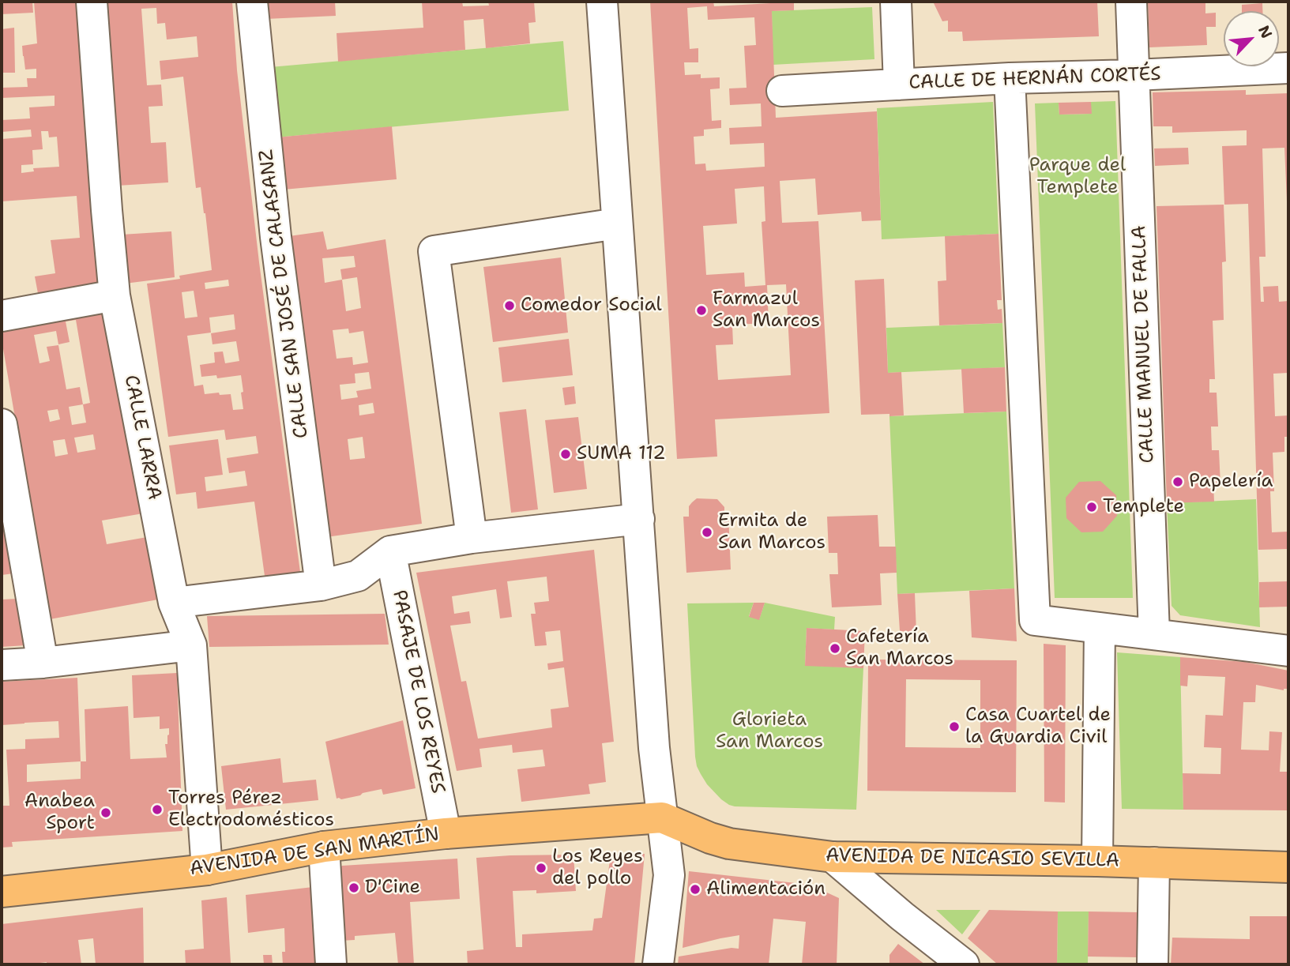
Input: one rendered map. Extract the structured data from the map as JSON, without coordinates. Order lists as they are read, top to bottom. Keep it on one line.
{"streets":{"main road":["AVENIDA DE SAN MARTÍN","AVENIDA DE NICASIO SEVILLA"],"street":["CALLE DE HERNÁN CORTÉS","CALLE SAN JOSÉ DE CALASANZ","CALLE MANUEL DE FALLA","CALLE LARRA","PASAJE DE LOS REYES"]},"crossings":[["CALLE DE HERNÁN CORTÉS","CALLE MANUEL DE FALLA"],["CALLE LARRA","AVENIDA DE SAN MARTÍN"],["PASAJE DE LOS REYES","AVENIDA DE SAN MARTÍN"],["AVENIDA DE SAN MARTÍN","AVENIDA DE NICASIO SEVILLA"]],"parks":["Parque del Templete","Glorieta San Marcos"],"places":["Comedor Social","Farmazul San Marcos","SUMA 112","Papelería","Templete","Ermita de San Marcos","Cafetería San Marcos","Casa Cuartel de la Guardia Civil","Torres Pérez Electrodomésticos","Anabea Sport","Los Reyes del pollo","D'Cine","Alimentación"],"north":"top right"}
